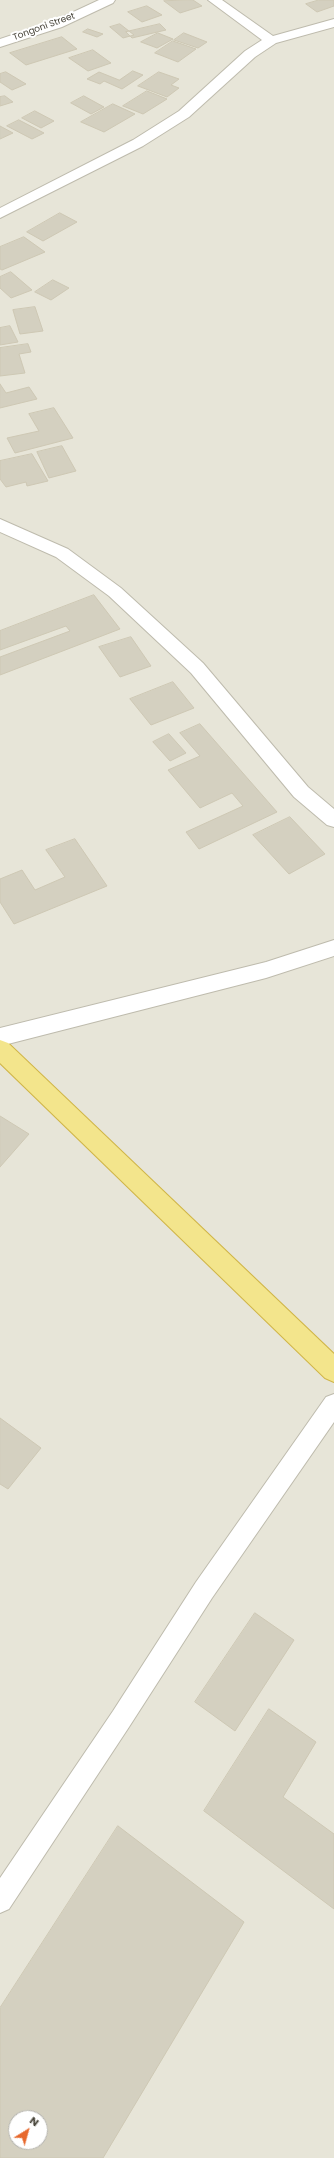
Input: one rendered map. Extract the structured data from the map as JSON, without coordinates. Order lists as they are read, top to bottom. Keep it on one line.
{"streets":{"street":["Tongoni Street"]},"north":"top right"}
